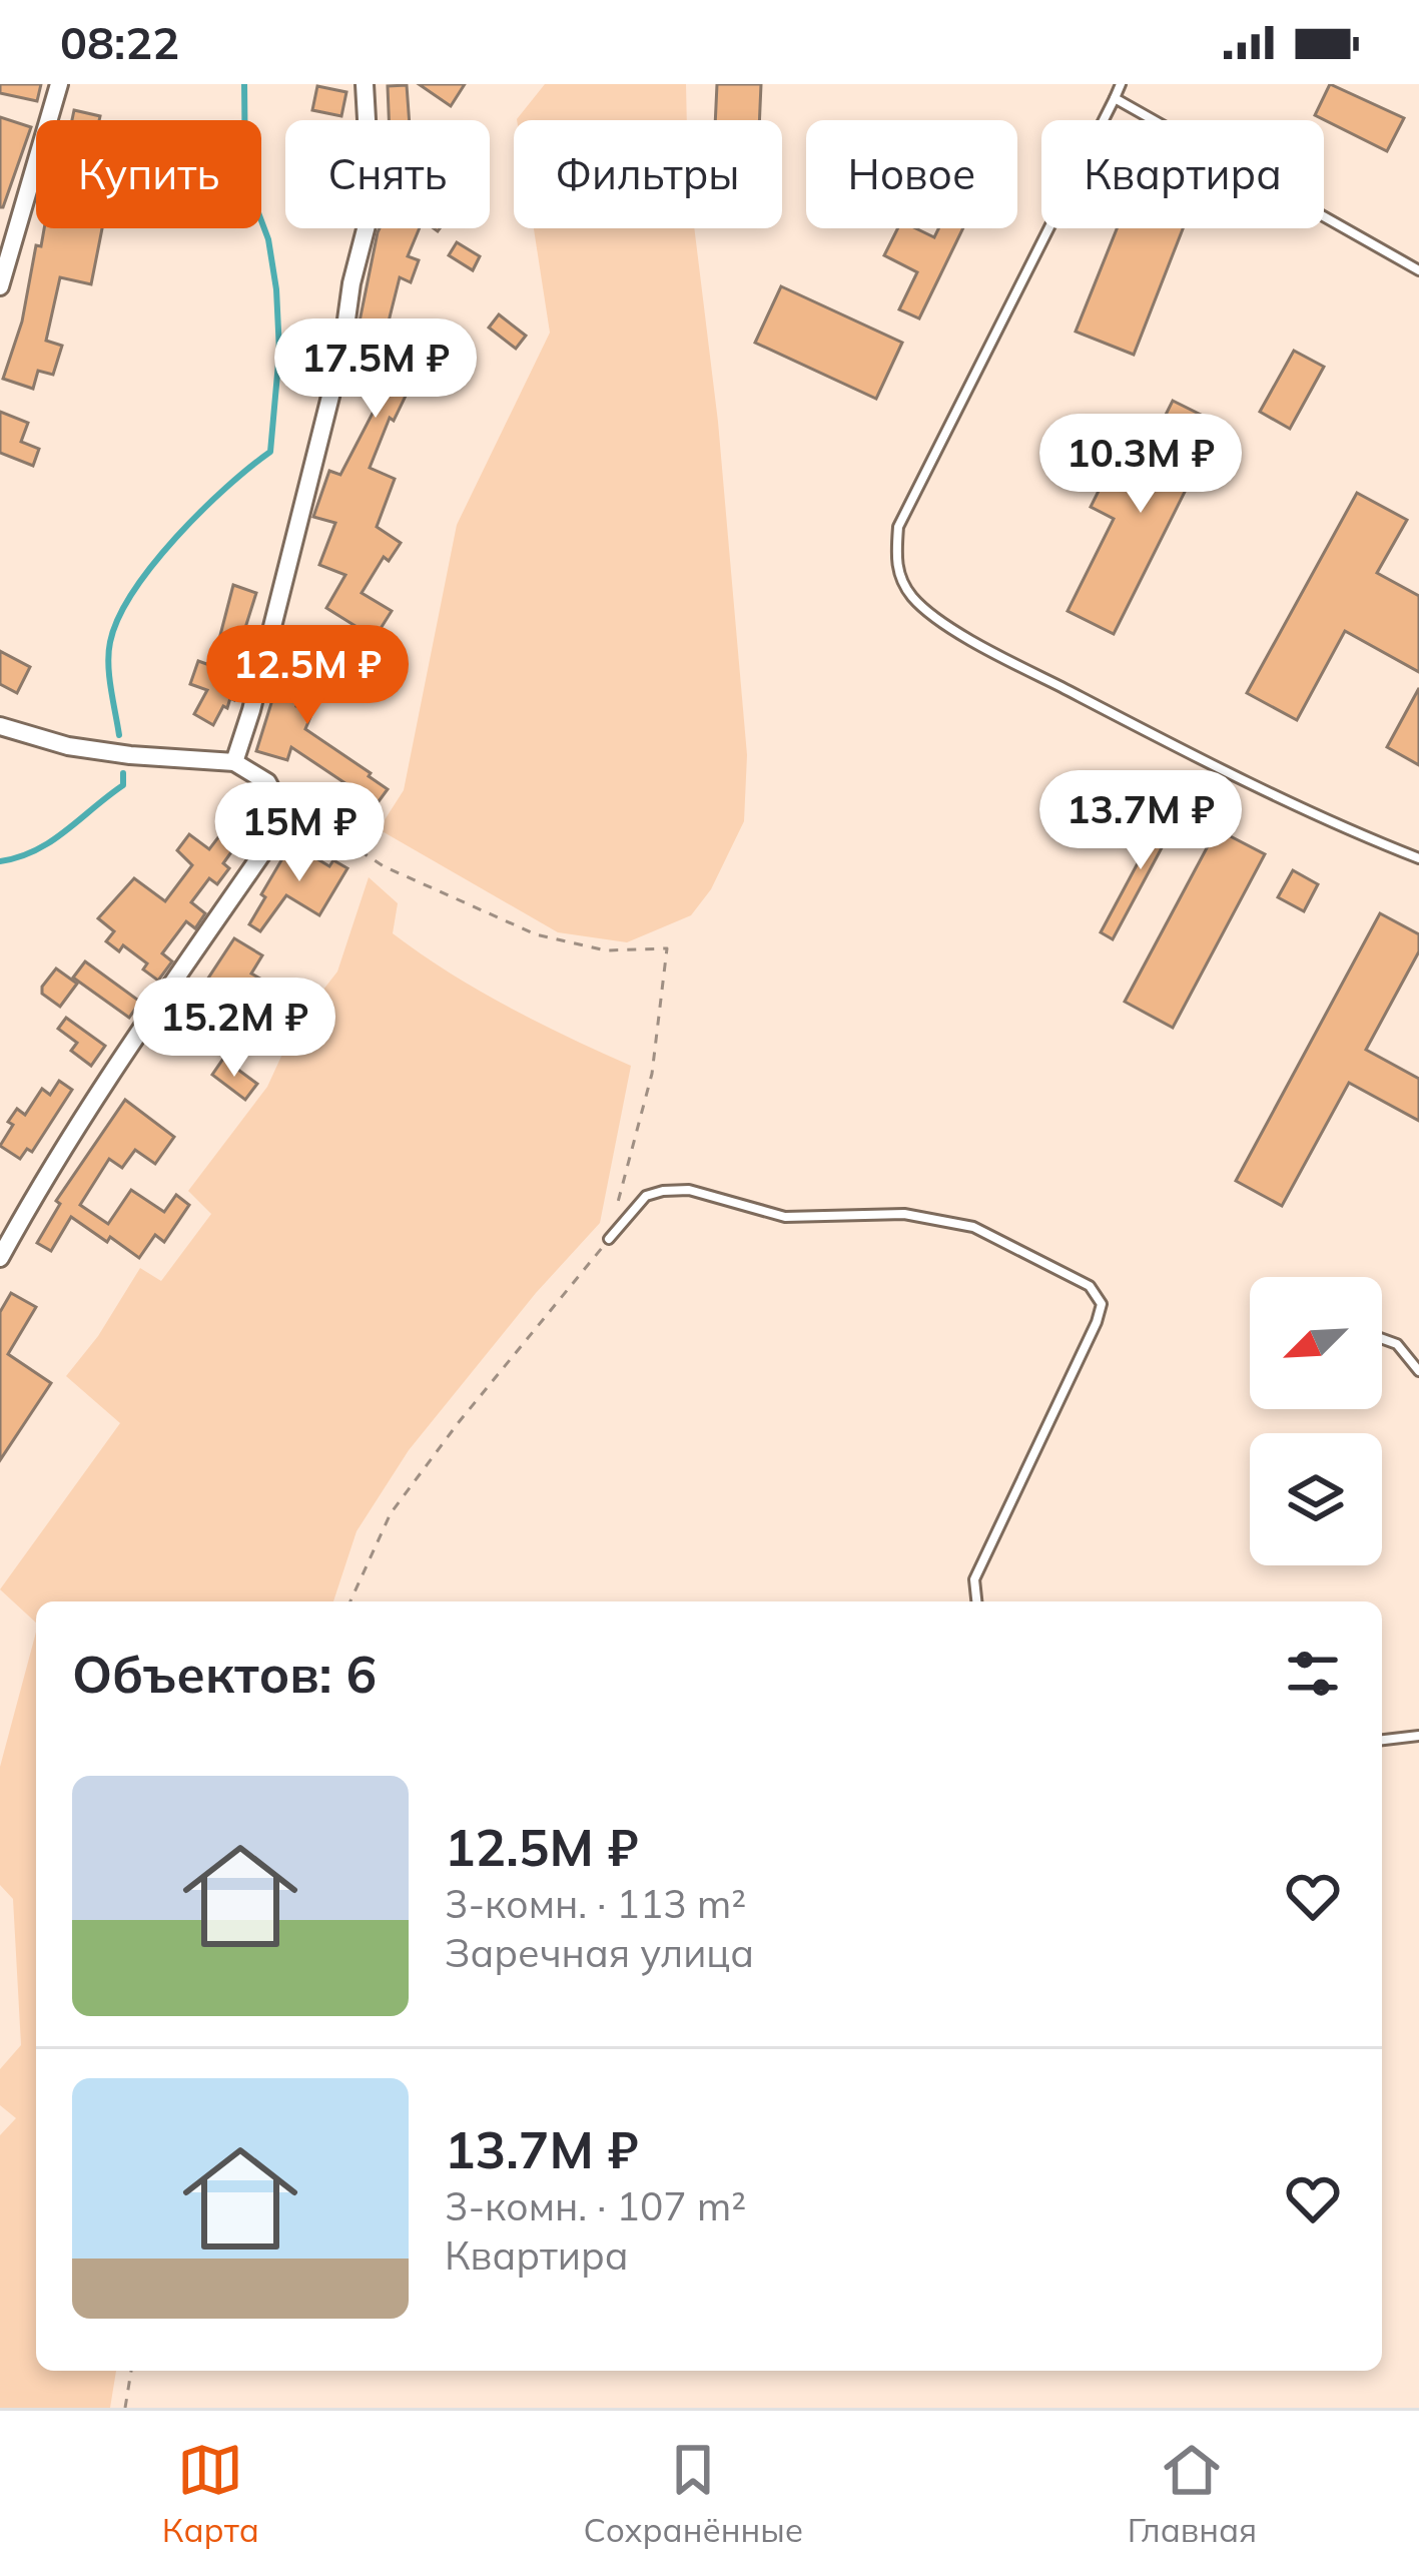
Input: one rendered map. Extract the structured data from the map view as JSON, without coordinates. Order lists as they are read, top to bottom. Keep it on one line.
{"north":"bottom left","page":{"status":"08:22","chip":["Купить","Снять","Фильтры","Новое","Квартира"],"price":["17.5M ₽","10.3M ₽","12.5M ₽","13.7M ₽","15M ₽","15.2M ₽"],"heading":"Объектов: 6","list":[{"name":"12.5M ₽","note":"3-комн. · 113 m² · Заречная улица"},{"name":"13.7M ₽","note":"3-комн. · 107 m² · Квартира"}],"tabs":["Карта","Сохранённые","Главная"]}}
